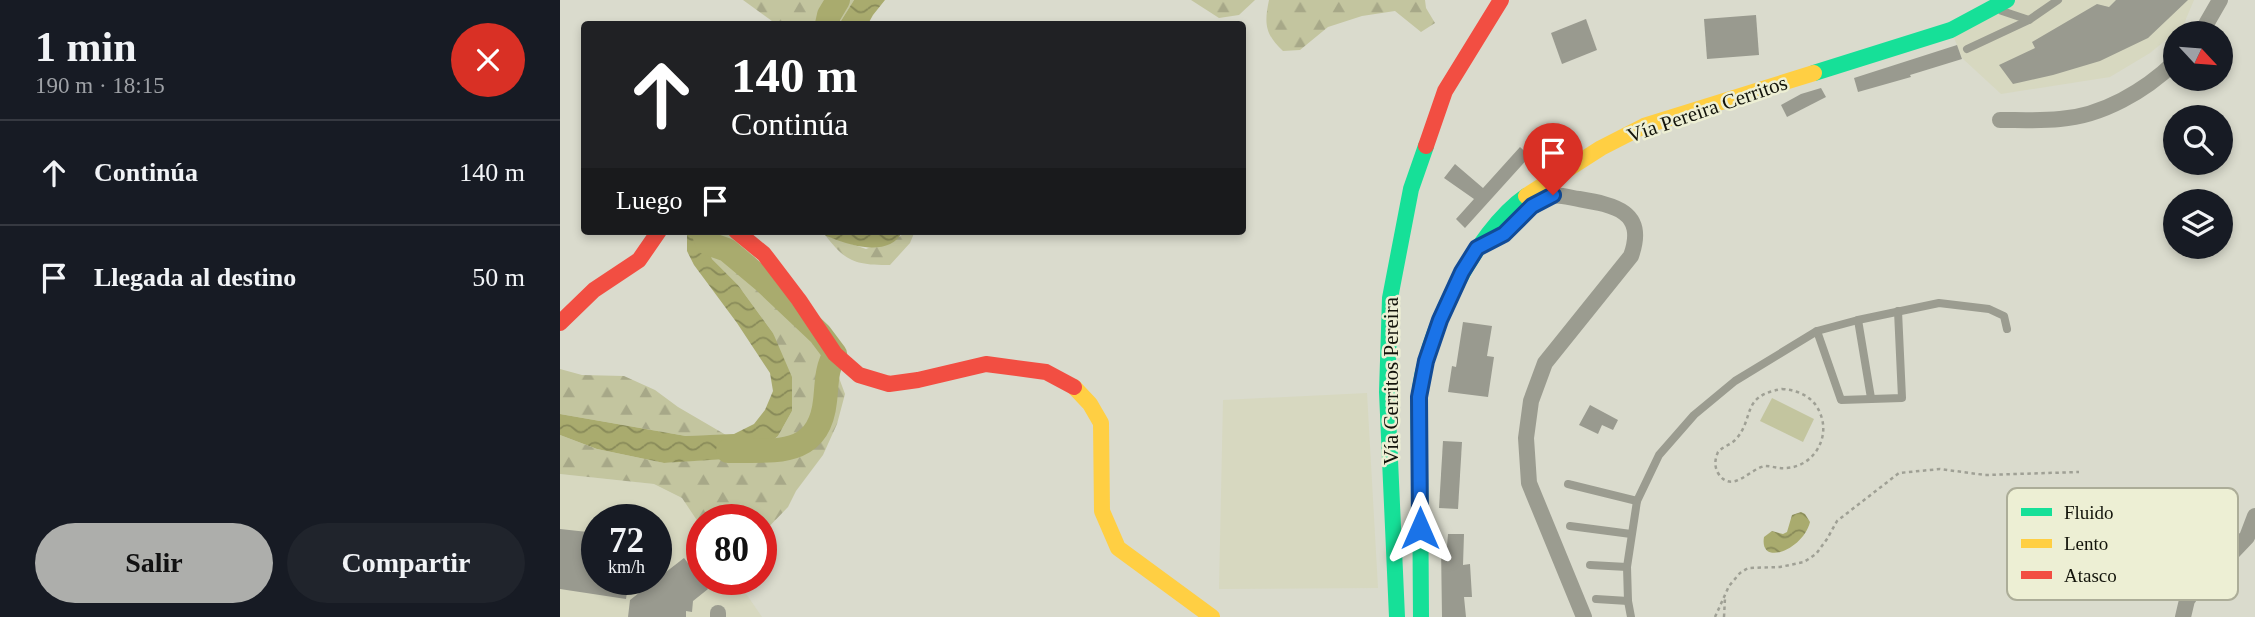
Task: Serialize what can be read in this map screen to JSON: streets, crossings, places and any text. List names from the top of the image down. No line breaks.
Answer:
{"streets":{"main road":["Vía Pereira Cerritos","Vía Cerritos Pereira"]},"legend":["Fluido","Lento","Atasco"],"north":"bottom right","page":{"heading":["1 min","190 m · 18:15"],"turn":["140 m","Continúa"],"list":[{"name":"Continúa","value":"140 m"},{"name":"Llegada al destino","value":"50 m"}],"then":"Luego","speed":"72 km/h","limit":"80","buttons":["Salir","Compartir"]}}
